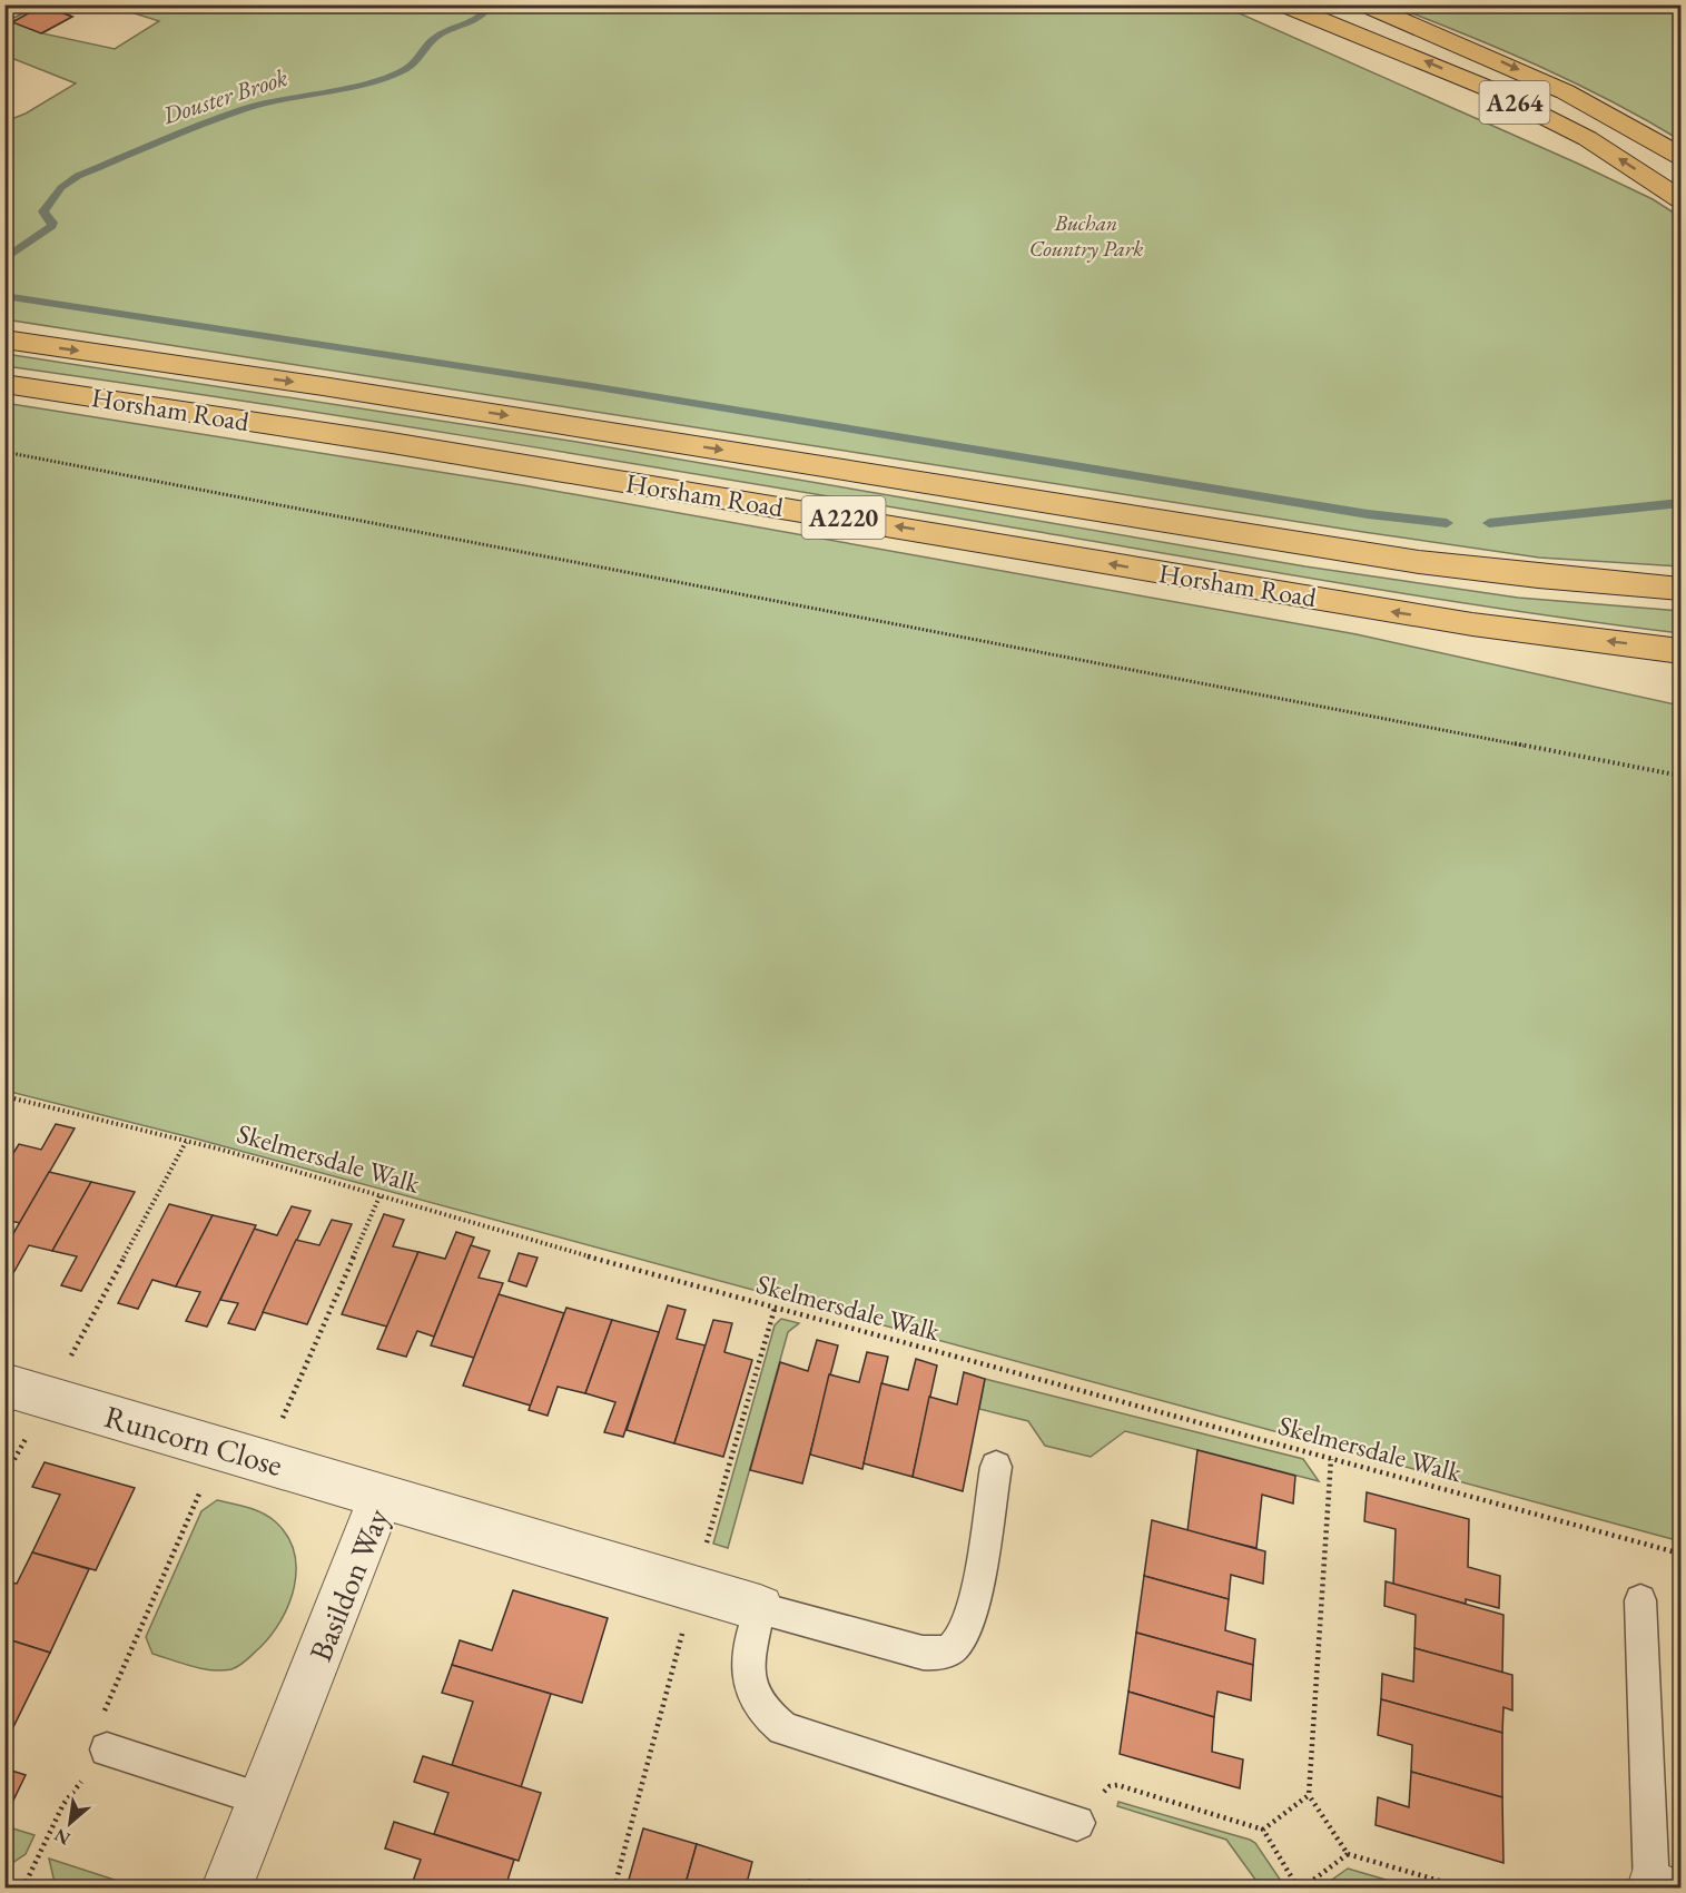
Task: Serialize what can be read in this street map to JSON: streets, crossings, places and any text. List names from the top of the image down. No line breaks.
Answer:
{"streets":{"main road":["A264","Horsham Road","A2220"],"street":["Runcorn Close","Basildon Way"],"path":["Skelmersdale Walk"]},"crossings":[["Runcorn Close","Basildon Way"]],"water":["Douster Brook"],"parks":["Buchan Country Park"],"north":"bottom left"}
